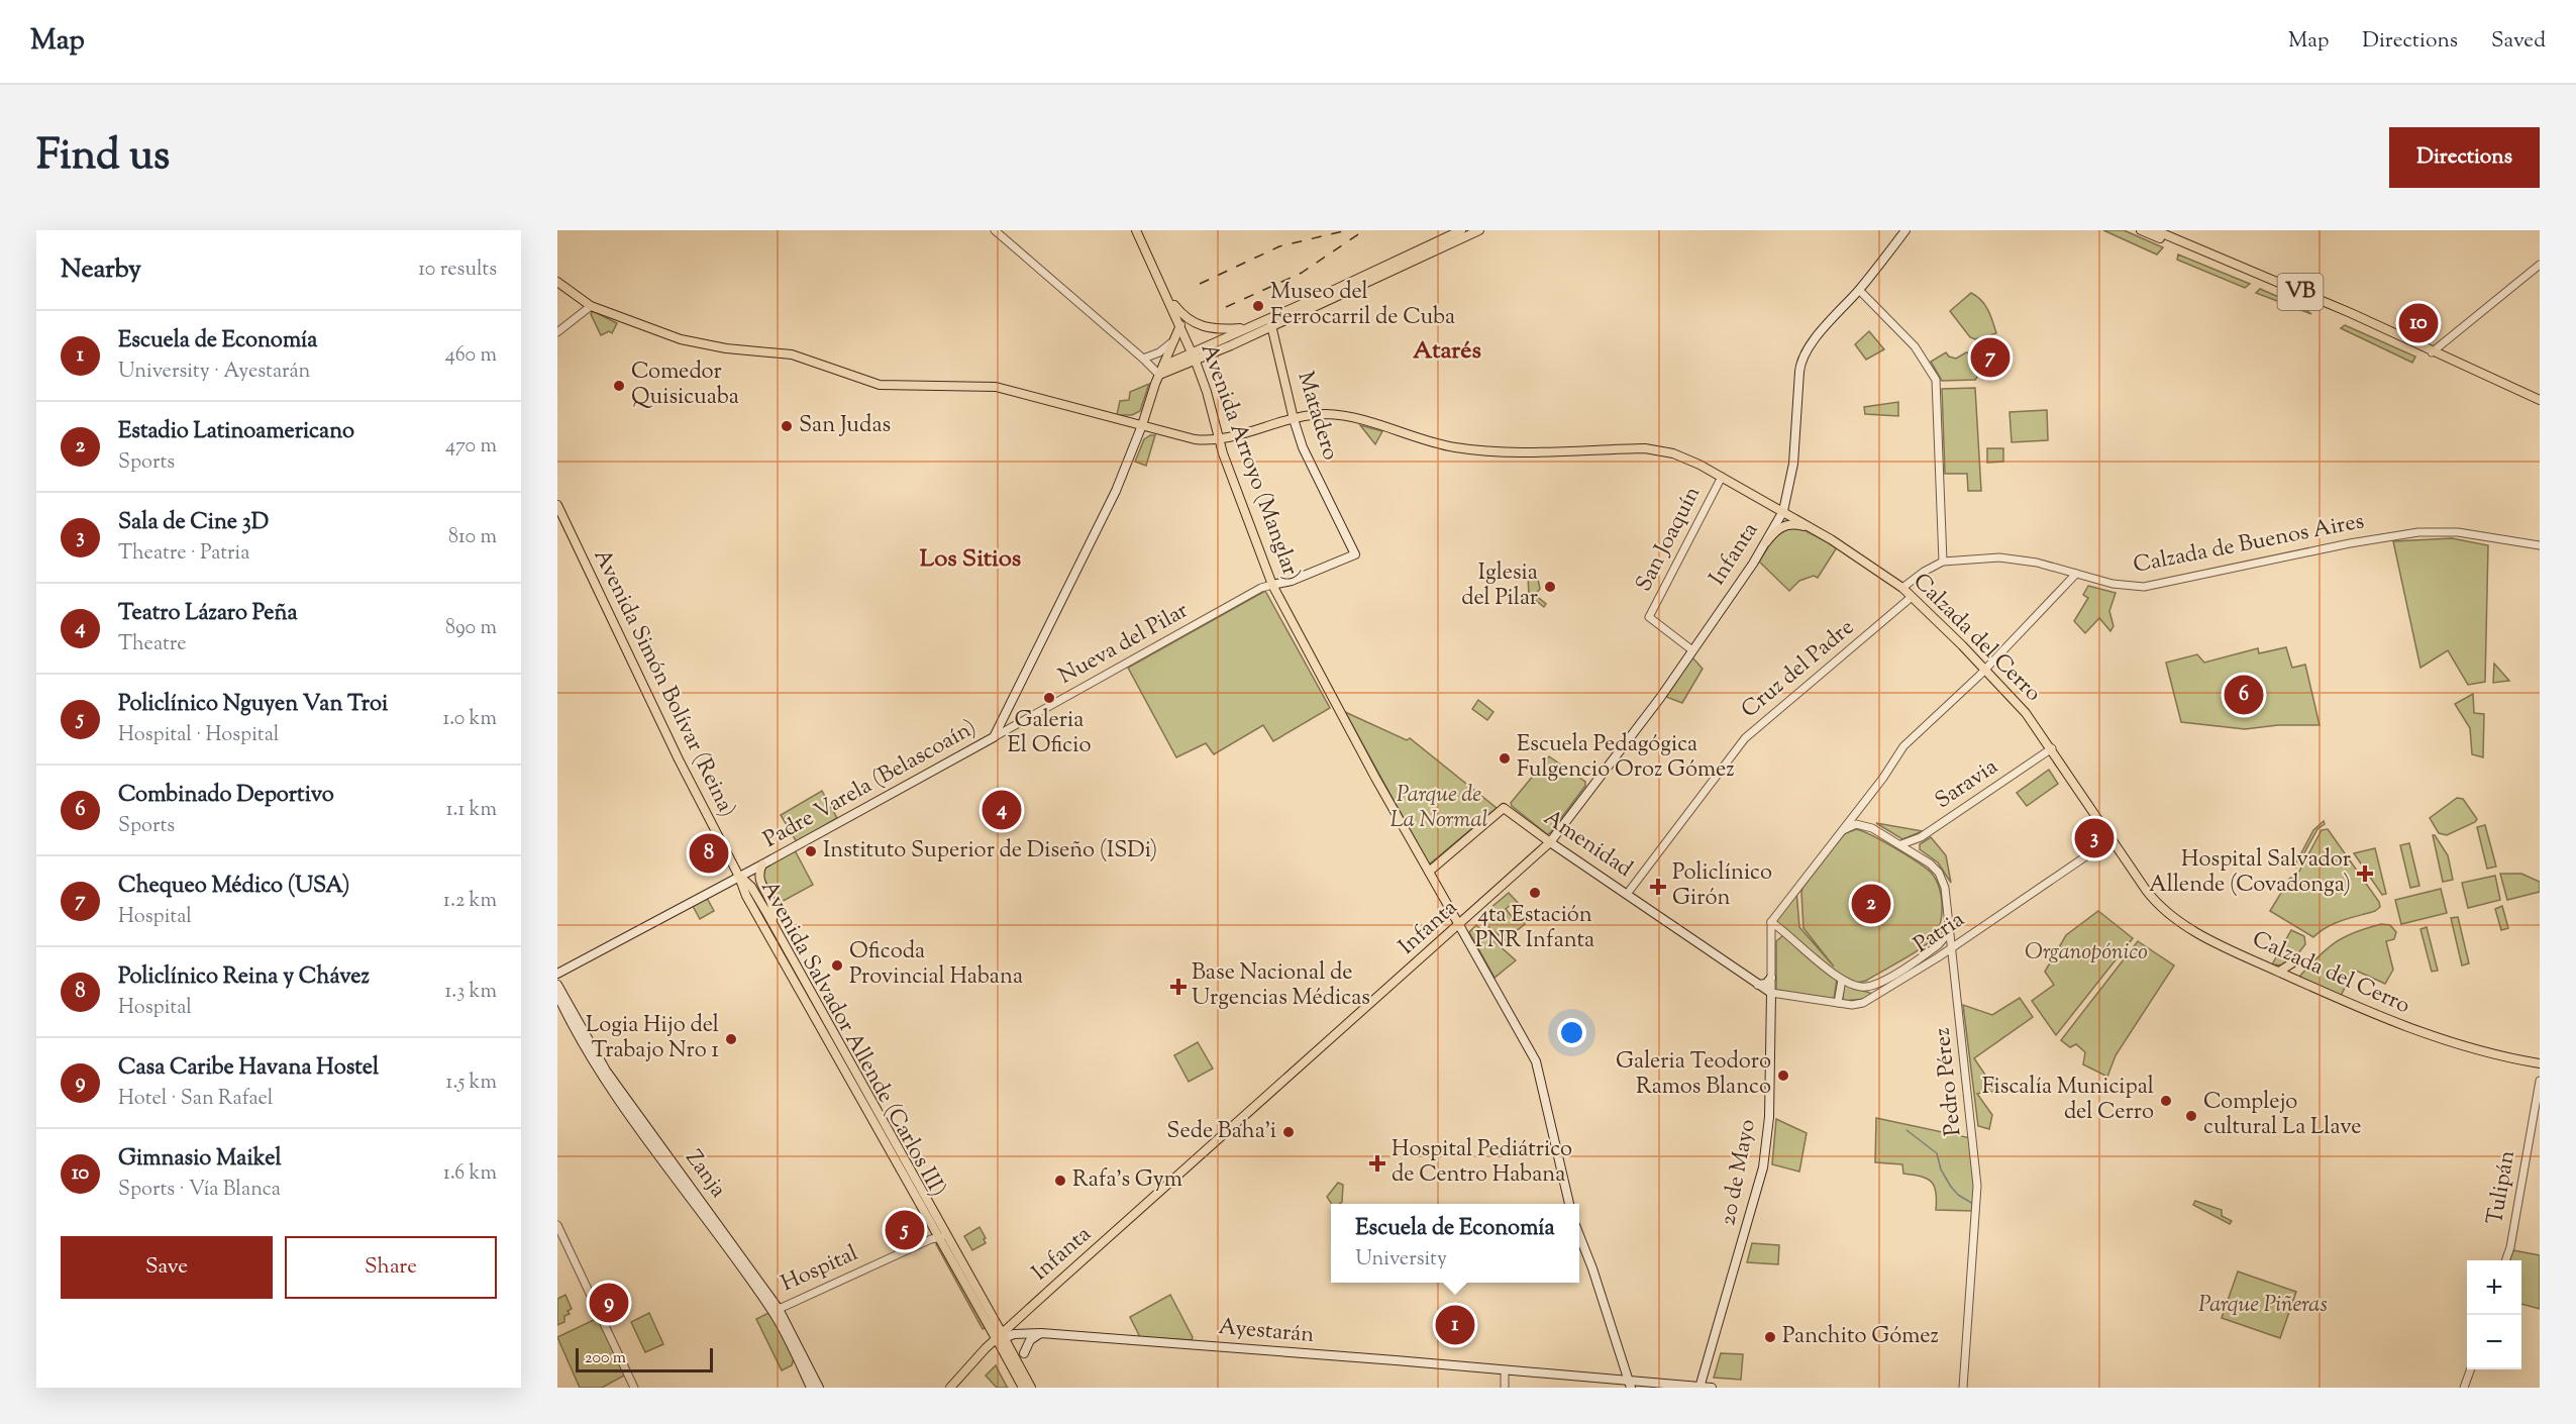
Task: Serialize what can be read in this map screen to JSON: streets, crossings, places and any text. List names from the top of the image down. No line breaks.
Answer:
{"streets":{"main road":["VB","Matadero","Avenida Arroyo (Manglar)","Infanta","Calzada del Cerro","Avenida Simón Bolívar (Reina)","Padre Varela (Belascoaín)","Amenidad","Avenida Salvador Allende (Carlos III)","20 de Mayo","Zanja","Ayestarán"],"street":["San Joaquín","Calzada de Buenos Aires","Nueva del Pilar","Cruz del Padre","Saravia","Patria","Pedro Pérez","Tulipán","Hospital"]},"crossings":[["Matadero","Avenida Arroyo (Manglar)"],["Matadero","Calzada del Cerro"],["Matadero","Nueva del Pilar"],["Avenida Arroyo (Manglar)","Infanta"],["Avenida Arroyo (Manglar)","Calzada del Cerro"],["Avenida Arroyo (Manglar)","Nueva del Pilar"],["Avenida Arroyo (Manglar)","Padre Varela (Belascoaín)"],["Avenida Arroyo (Manglar)","Amenidad"],["San Joaquín","Infanta"],["San Joaquín","Calzada del Cerro"],["Calzada de Buenos Aires","Calzada del Cerro"],["Infanta","Calzada del Cerro"],["Infanta","Amenidad"],["Infanta","Avenida Salvador Allende (Carlos III)"],["Infanta","Ayestarán"],["Calzada del Cerro","Cruz del Padre"],["Calzada del Cerro","Padre Varela (Belascoaín)"],["Calzada del Cerro","Saravia"],["Calzada del Cerro","Patria"],["Nueva del Pilar","Padre Varela (Belascoaín)"],["Cruz del Padre","Amenidad"],["Avenida Simón Bolívar (Reina)","Padre Varela (Belascoaín)"],["Avenida Simón Bolívar (Reina)","Avenida Salvador Allende (Carlos III)"],["Padre Varela (Belascoaín)","Avenida Salvador Allende (Carlos III)"],["Saravia","Patria"],["Saravia","Pedro Pérez"],["Saravia","20 de Mayo"],["Amenidad","Patria"],["Amenidad","20 de Mayo"],["Patria","Pedro Pérez"],["Patria","20 de Mayo"],["Avenida Salvador Allende (Carlos III)","Hospital"],["Avenida Salvador Allende (Carlos III)","Ayestarán"],["Pedro Pérez","20 de Mayo"],["20 de Mayo","Ayestarán"],["Zanja","Hospital"]],"districts":["Atarés","Los Sitios"],"parks":["Parque de La Normal","Organopónico","Parque Piñeras"],"places":{"other":["Museo del Ferrocarril de Cuba","Comedor Quisicuaba","San Judas","Iglesia del Pilar","Galeria El Oficio","Escuela Pedagógica Fulgencio Oroz Gómez","Instituto Superior de Diseño (ISDi)","4ta Estación PNR Infanta","Oficoda Provincial Habana","Logia Hijo del Trabajo Nro 1","Galeria Teodoro Ramos Blanco","Fiscalía Municipal del Cerro","Complejo cultural La Llave","Sede Baha’i","Rafa's Gym","Panchito Gómez"],"health":["Hospital Salvador Allende (Covadonga)","Policlínico Girón","Base Nacional de Urgencias Médicas","Hospital Pediátrico de Centro Habana"]},"scale_bar":"200 m","page":{"header":"Map","nav":["Map","Directions","Saved"],"title":"Find us","buttons":["Directions",["Save","Share"]],"heading":["Nearby","10 results"],"pins":["10","7","6","4","3","8","2","5","9","1"],"list":[{"mark":"1","name":"Escuela de Economía","note":"University · Ayestarán","value":"460 m"},{"mark":"2","name":"Estadio Latinoamericano","note":"Sports","value":"470 m"},{"mark":"3","name":"Sala de Cine 3D","note":"Theatre · Patria","value":"810 m"},{"mark":"4","name":"Teatro Lázaro Peña","note":"Theatre","value":"890 m"},{"mark":"5","name":"Policlínico Nguyen Van Troi","note":"Hospital · Hospital","value":"1.0 km"},{"mark":"6","name":"Combinado Deportivo","note":"Sports","value":"1.1 km"},{"mark":"7","name":"Chequeo Médico (USA)","note":"Hospital","value":"1.2 km"},{"mark":"8","name":"Policlínico Reina y Chávez","note":"Hospital","value":"1.3 km"},{"mark":"9","name":"Casa Caribe Havana Hostel","note":"Hotel · San Rafael","value":"1.5 km"},{"mark":"10","name":"Gimnasio Maikel","note":"Sports · Vía Blanca","value":"1.6 km"}],"popup":["Escuela de Economía","University"],"map_buttons":["+","−"],"scale":"200 m"}}
